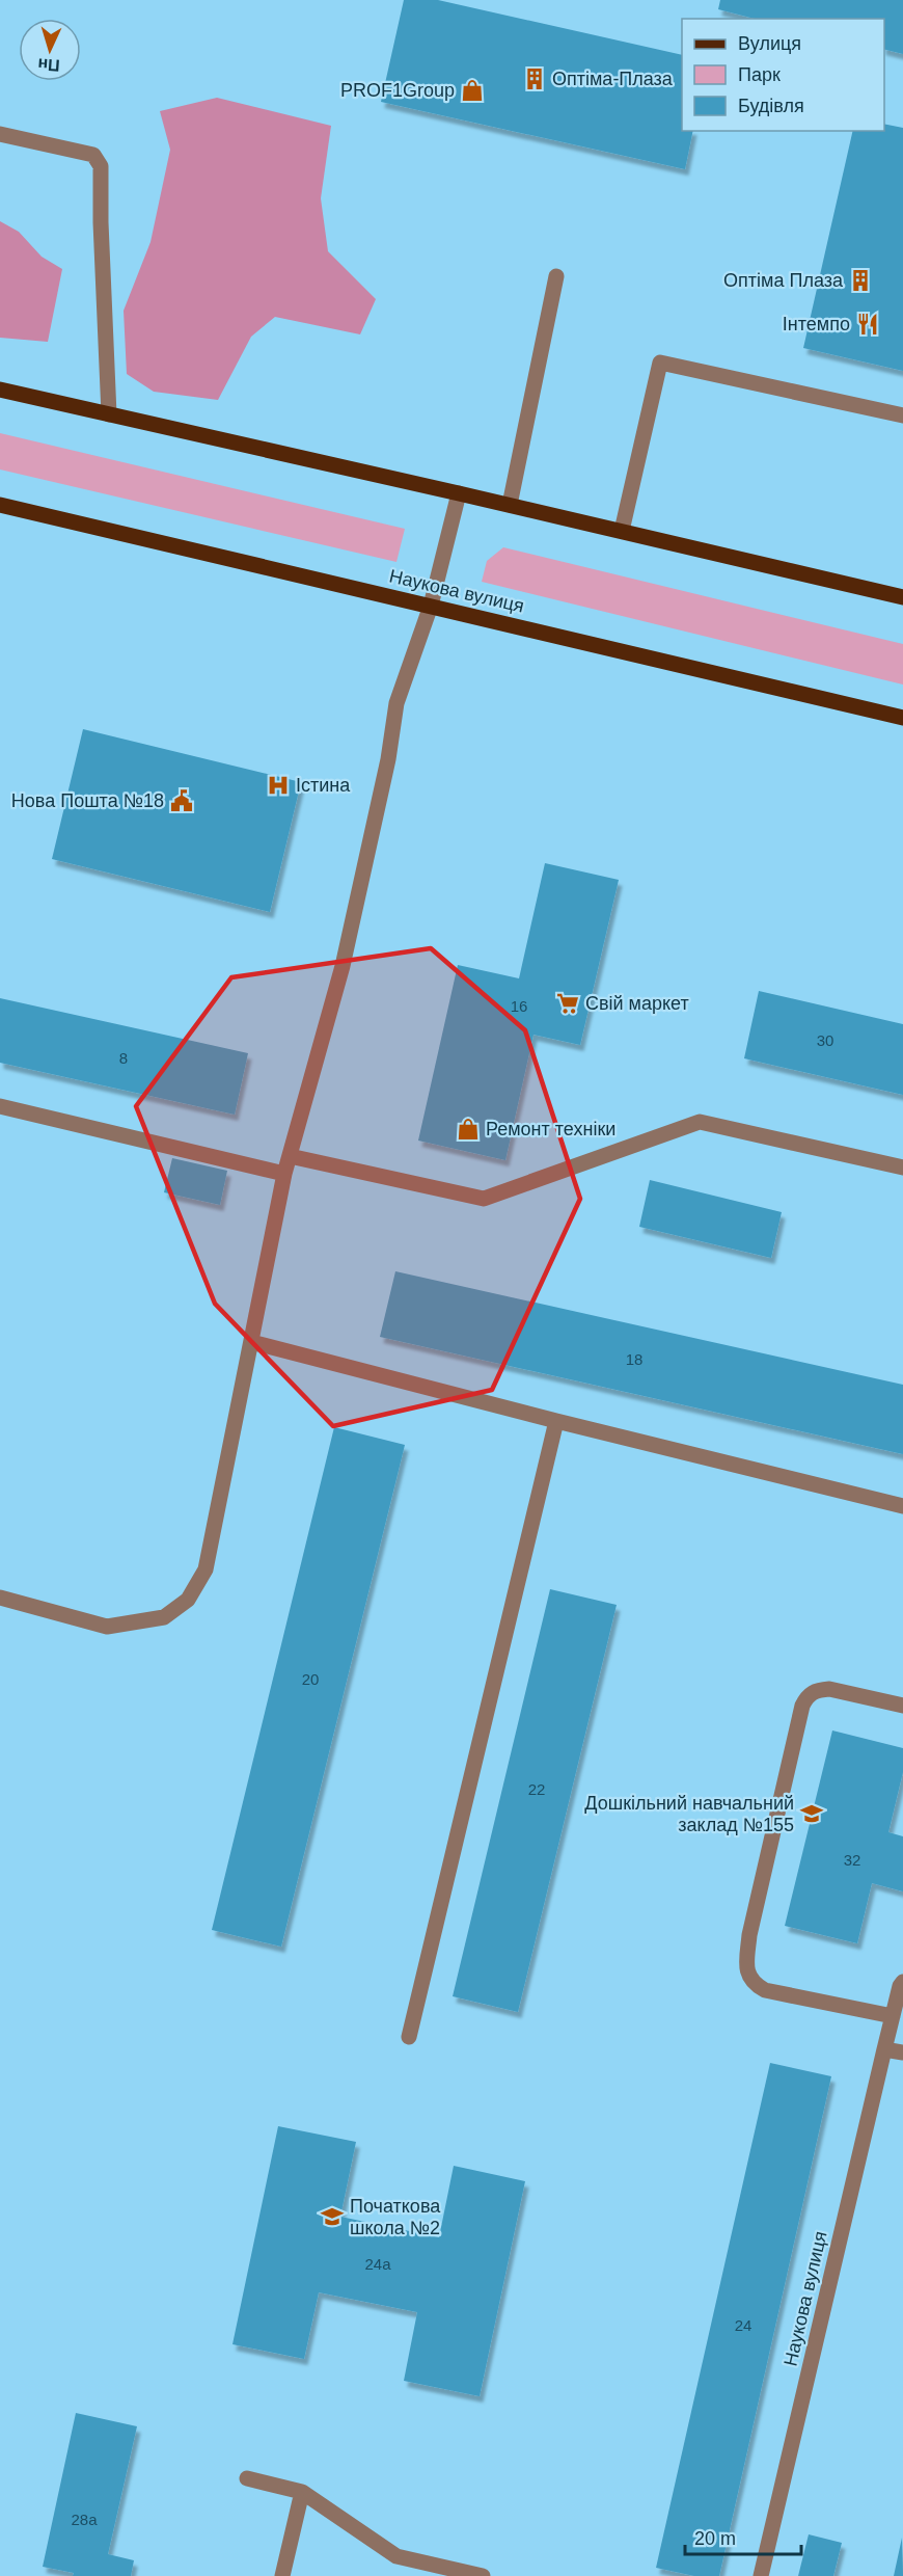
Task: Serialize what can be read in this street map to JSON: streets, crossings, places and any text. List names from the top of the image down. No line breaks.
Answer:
{"streets":{"main road":["Наукова вулиця"]},"places":{"building":["Оптіма-Плаза","Оптіма Плаза"],"shop":["PROF1Group","Ремонт техніки"],"restaurant":["Інтемпо"],"hospital":["Істина"],"public building":["Нова Пошта №18"],"supermarket":["Свiй маркет"],"school or university":["Дошкільний навчальний заклад №155","Початкова школа №2"]},"house_numbers":["16","30","8","18","20","22","32","24а","24","28а"],"legend":["Вулиця","Парк","Будівля"],"scale_bar":"20 m","north":"bottom"}
